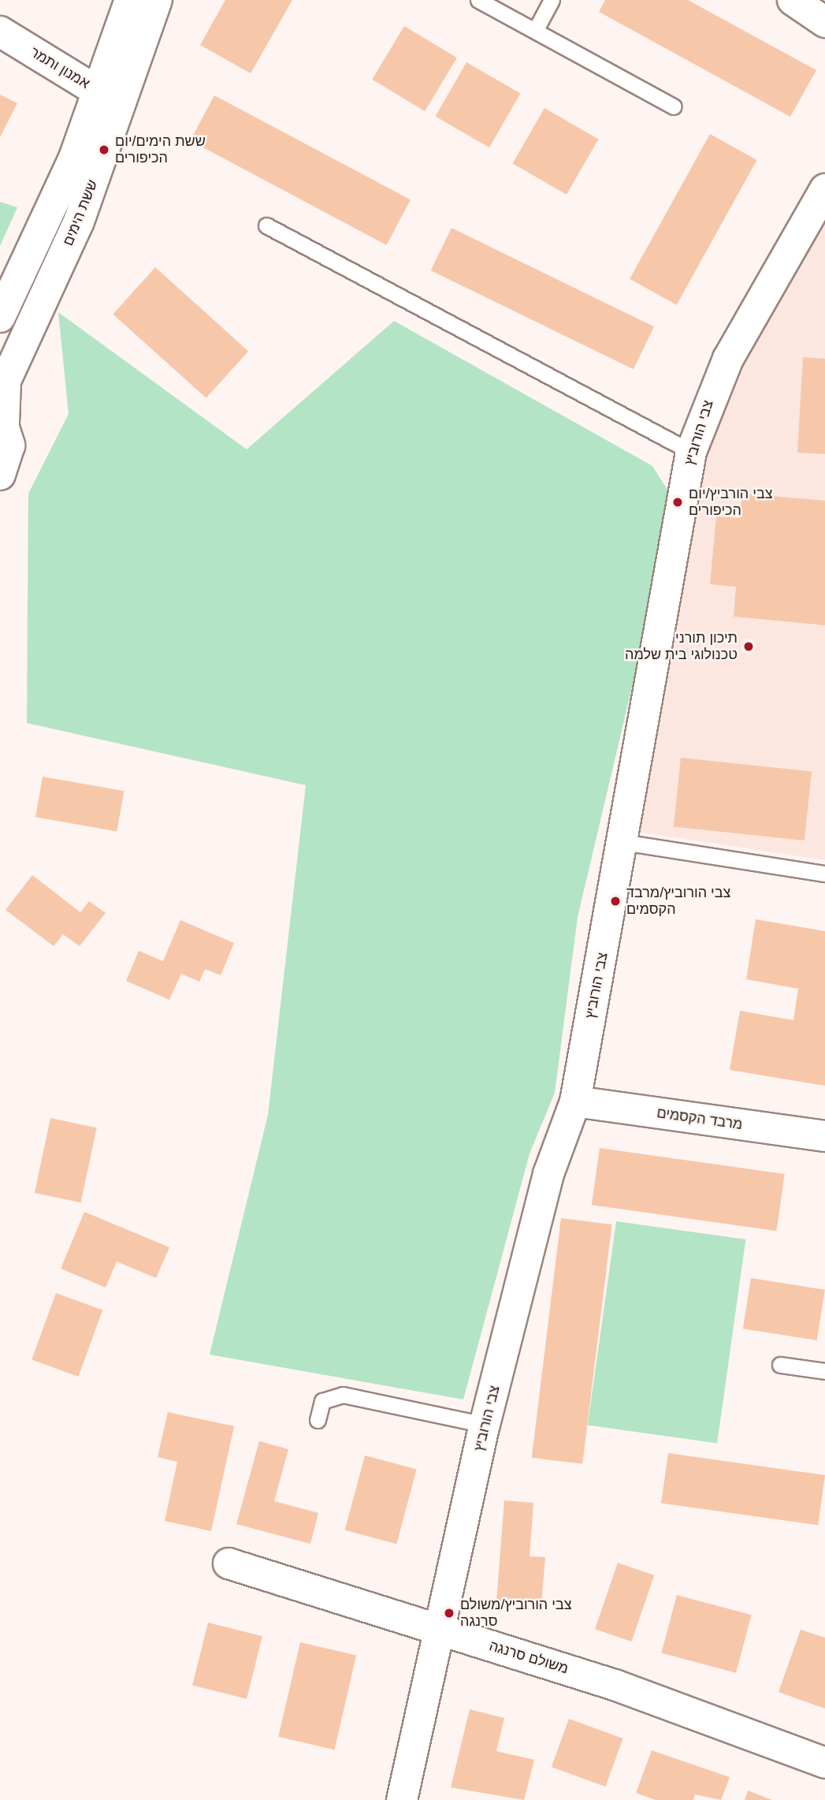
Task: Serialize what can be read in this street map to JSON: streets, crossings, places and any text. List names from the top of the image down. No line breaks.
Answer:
{"streets":{"street":["אמנון ותמר","ששת הימים","צבי הורוביץ","מרבד הקסמים","משולם סרנגה"]},"crossings":[["אמנון ותמר","ששת הימים"],["צבי הורוביץ","מרבד הקסמים"],["צבי הורוביץ","משולם סרנגה"]],"places":["ששת הימים/יום הכיפורים","צבי הורביץ/יום הכיפורים","תיכון תורני טכנולוגי בית שלמה","צבי הורוביץ/מרבד הקסמים","צבי הורוביץ/משולם סרנגה"]}
